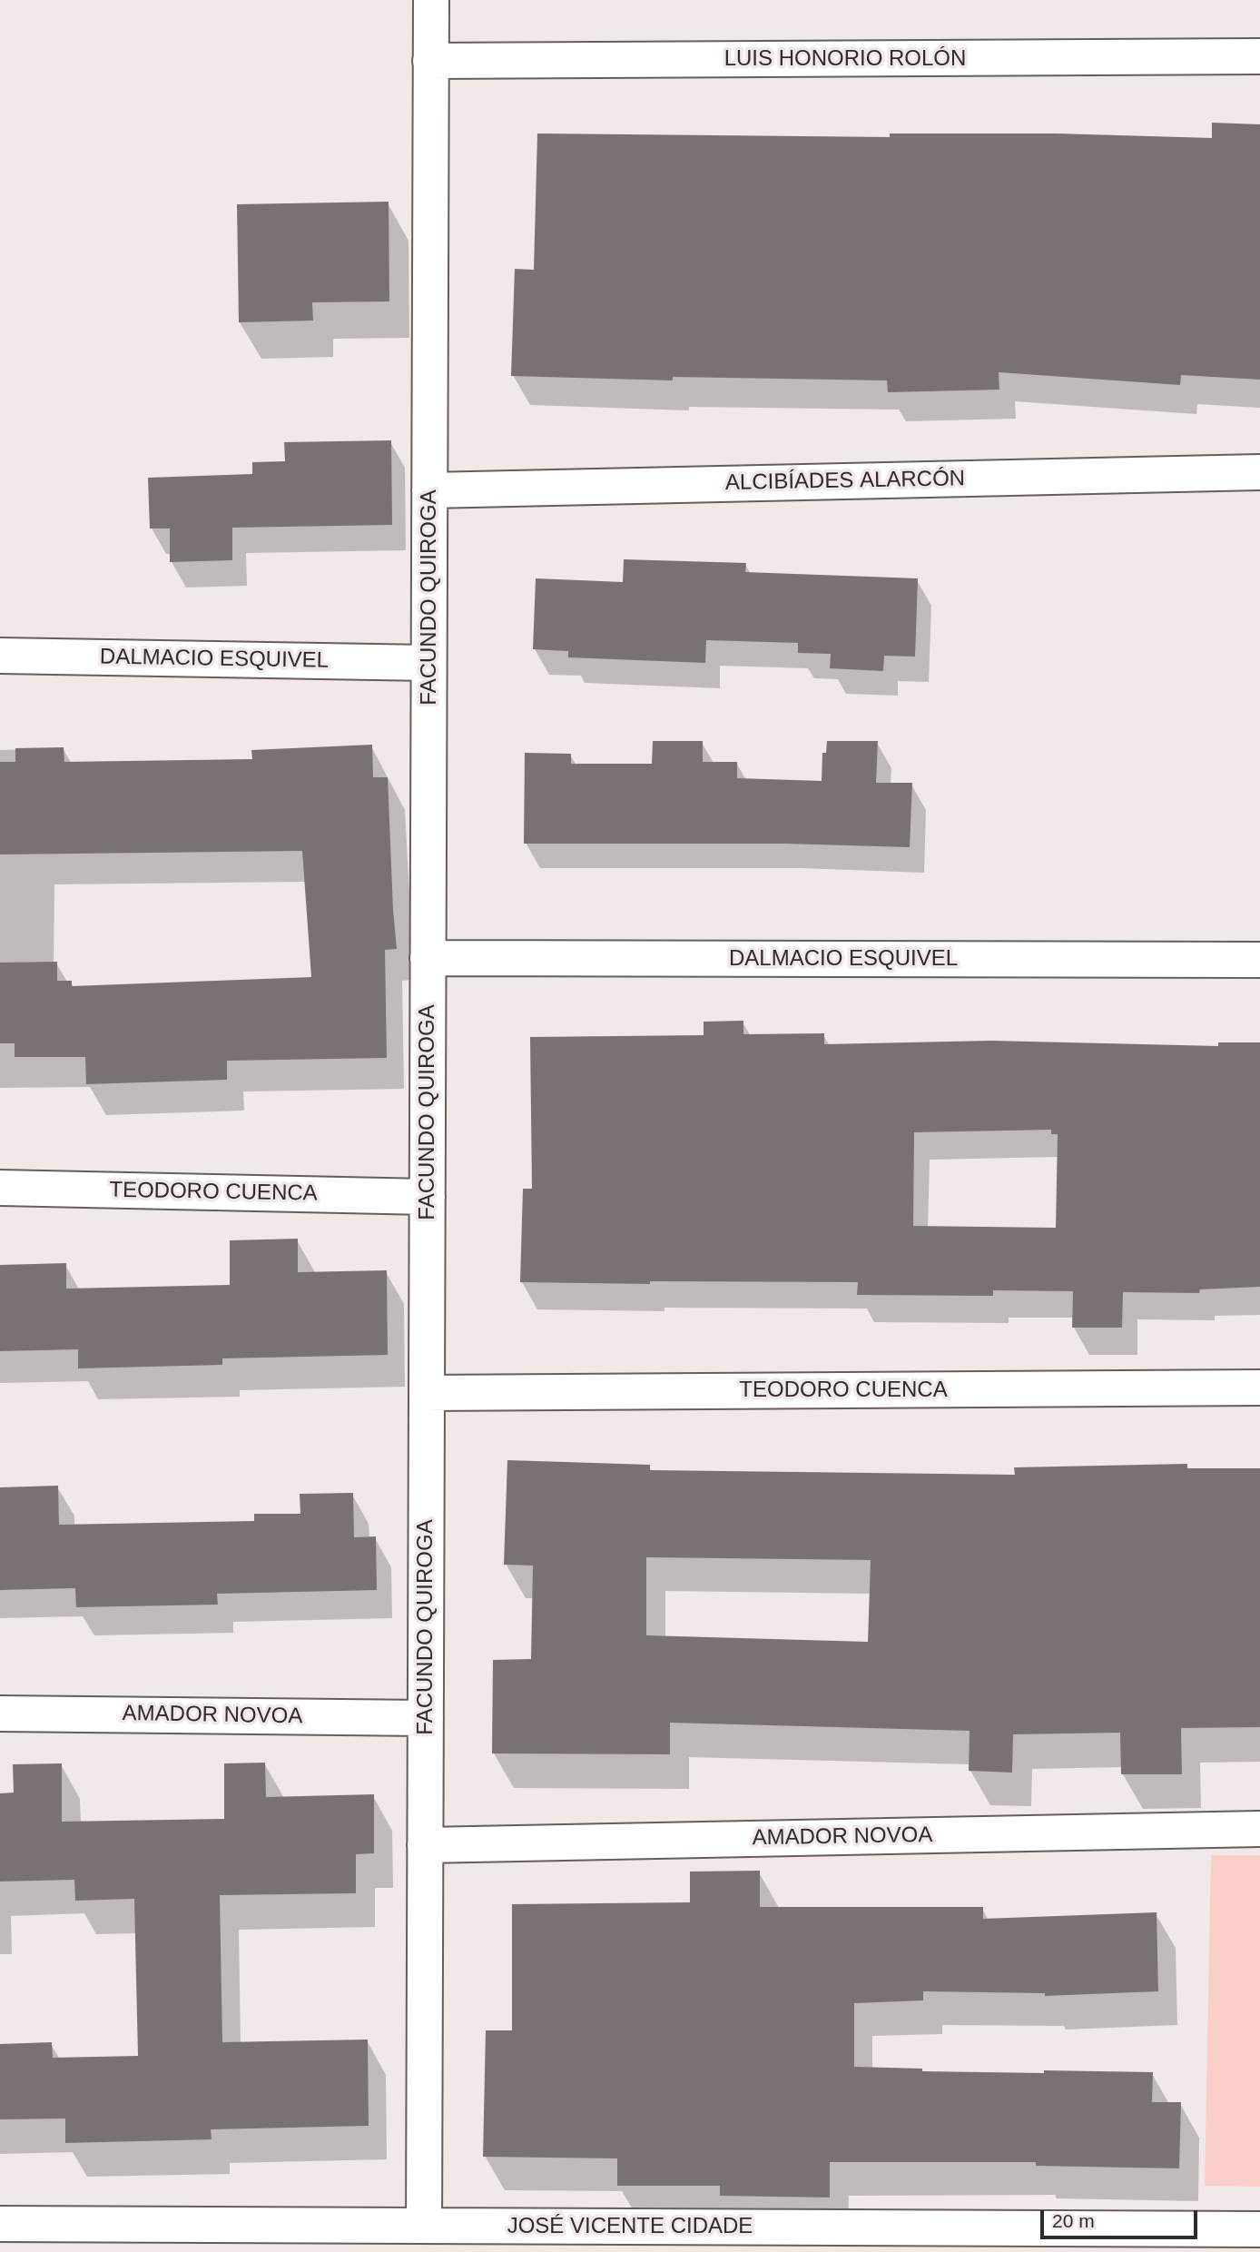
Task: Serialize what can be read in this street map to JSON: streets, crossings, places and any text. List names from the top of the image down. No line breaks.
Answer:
{"streets":{"street":["LUIS HONORIO ROLÓN","ALCIBÍADES ALARCÓN","FACUNDO QUIROGA","DALMACIO ESQUIVEL","TEODORO CUENCA","AMADOR NOVOA","JOSÉ VICENTE CIDADE"]},"crossings":[["LUIS HONORIO ROLÓN","FACUNDO QUIROGA"],["ALCIBÍADES ALARCÓN","FACUNDO QUIROGA"],["FACUNDO QUIROGA","DALMACIO ESQUIVEL"],["FACUNDO QUIROGA","TEODORO CUENCA"],["FACUNDO QUIROGA","AMADOR NOVOA"],["FACUNDO QUIROGA","JOSÉ VICENTE CIDADE"]],"scale_bar":"20 m"}
